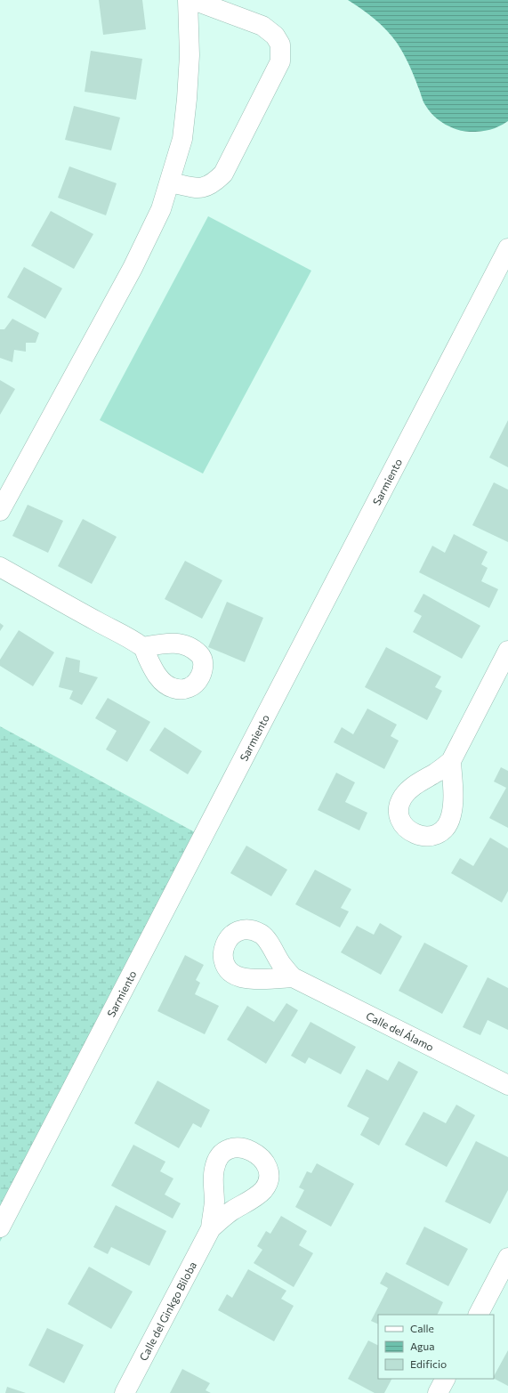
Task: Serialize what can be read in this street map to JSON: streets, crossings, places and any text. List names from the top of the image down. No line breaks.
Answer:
{"streets":{"street":["Sarmiento","Calle del Álamo","Calle del Ginkgo Biloba"]},"legend":["Calle","Agua","Edificio"]}
